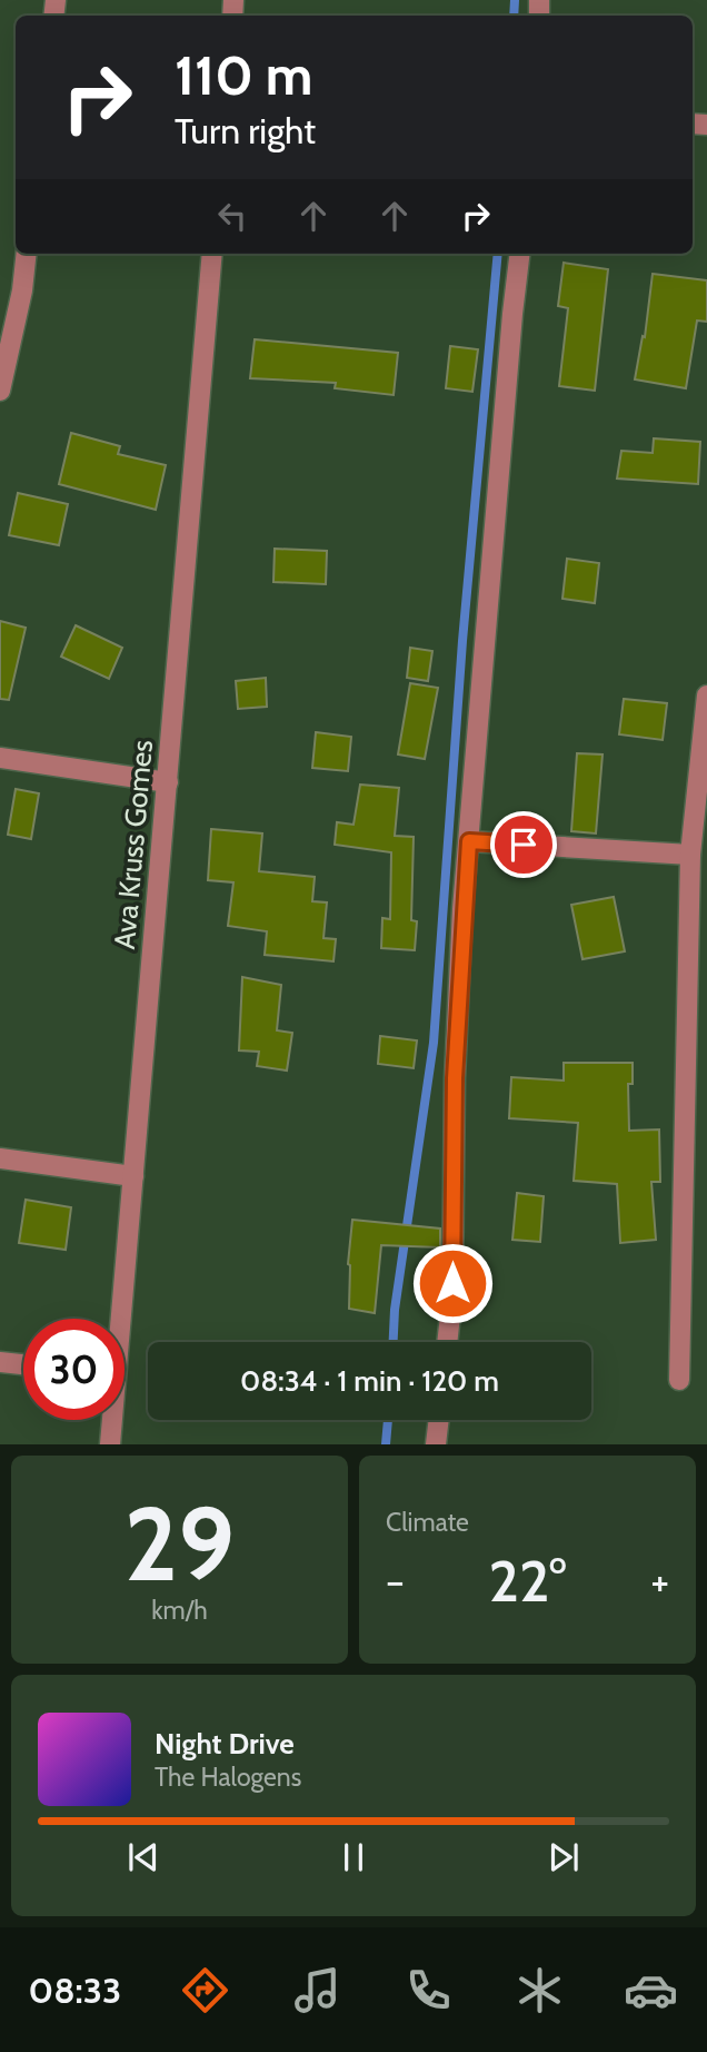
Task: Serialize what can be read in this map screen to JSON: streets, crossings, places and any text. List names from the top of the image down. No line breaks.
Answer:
{"streets":{"street":["Ava Kruss Gomes"]},"page":{"turn":["110 m","Turn right"],"limit":"30","trip":"08:34 · 1 min · 120 m","tile":[["29","km/h"],"Climate"],"heat":["−","22°","+"],"song":["Night Drive","The Halogens"],"tabs":"08:33"}}
